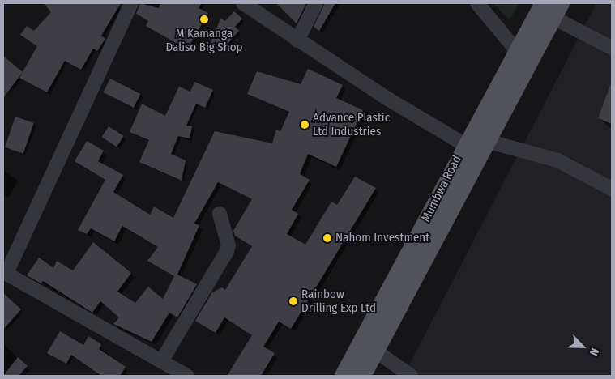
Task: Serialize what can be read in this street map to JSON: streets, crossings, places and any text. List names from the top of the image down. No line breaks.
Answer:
{"streets":{"main road":["Mumbwa Road"]},"places":["M Kamanga Daliso Big Shop","Advance Plastic Ltd Industries","Nahom Investment","Rainbow Drilling Exp Ltd"],"north":"bottom right"}
